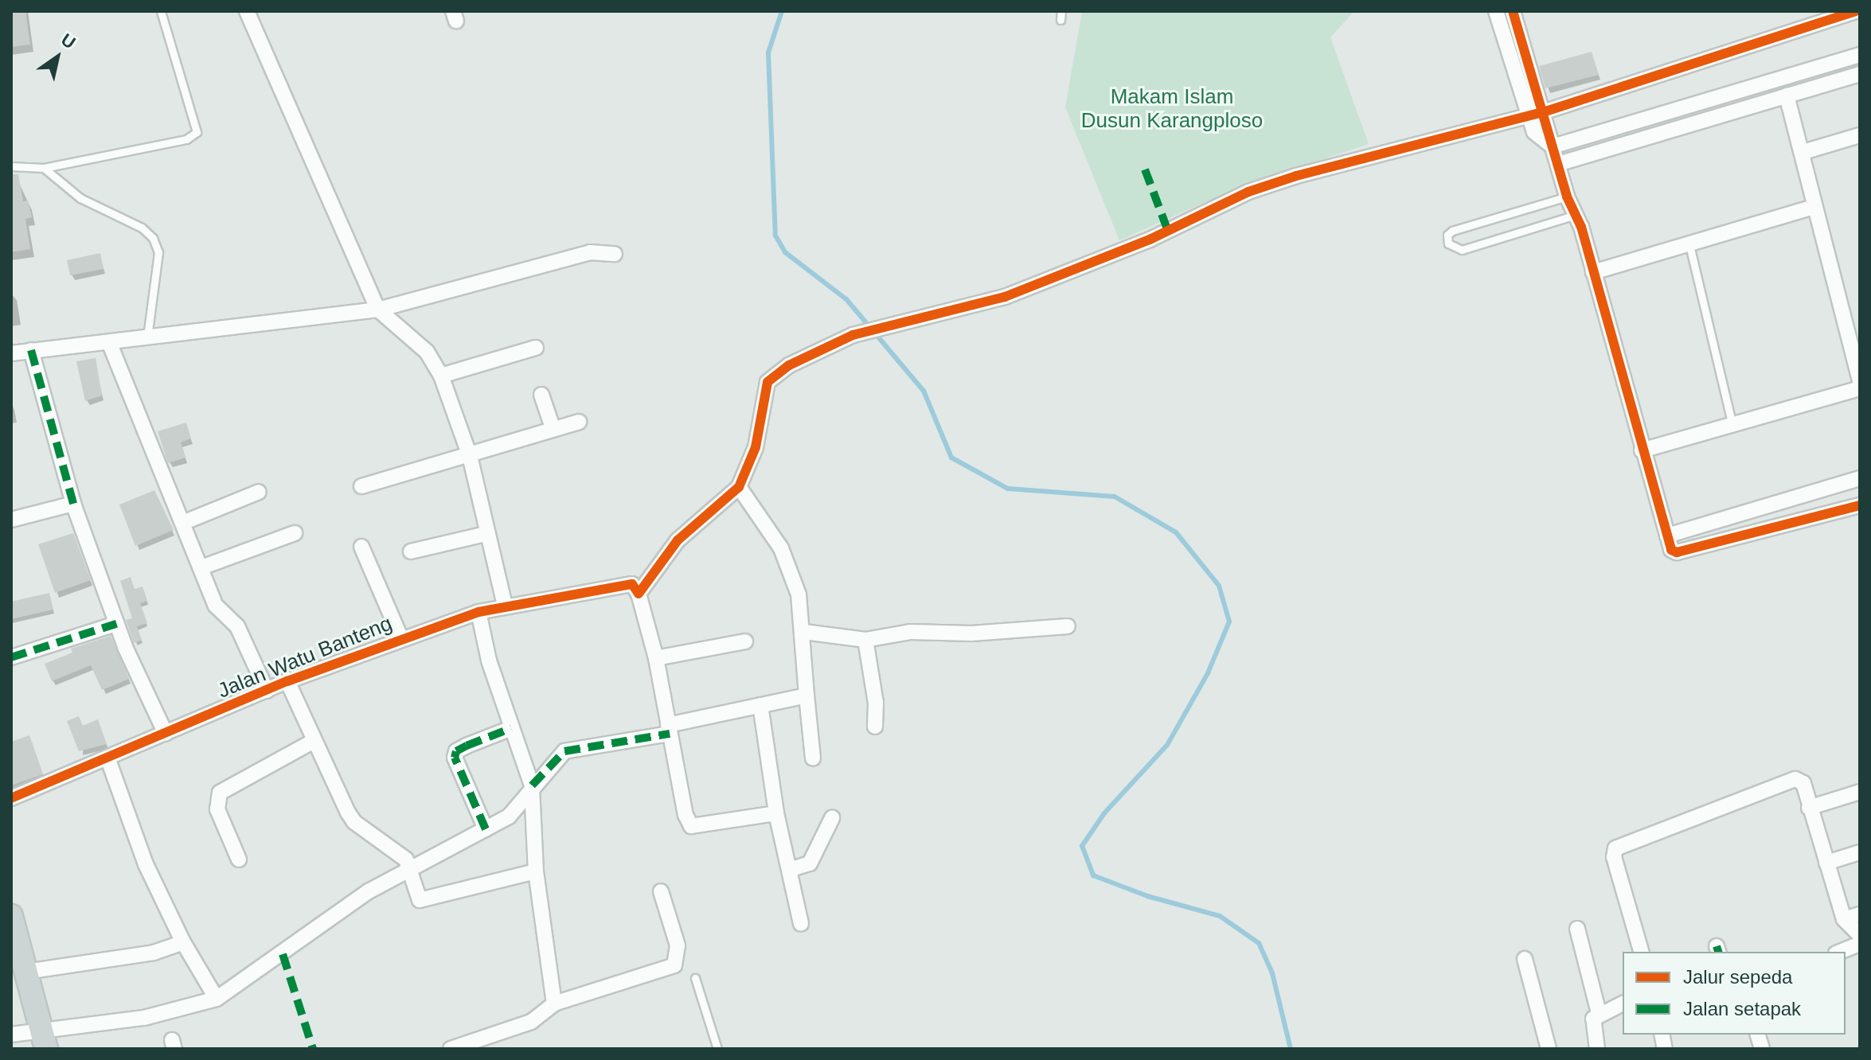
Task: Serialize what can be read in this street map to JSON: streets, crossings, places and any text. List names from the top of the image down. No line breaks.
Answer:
{"streets":{"street":["Jalan Watu Banteng"]},"parks":["Makam Islam Dusun Karangploso"],"legend":["Jalur sepeda","Jalan setapak"],"north":"top right"}
